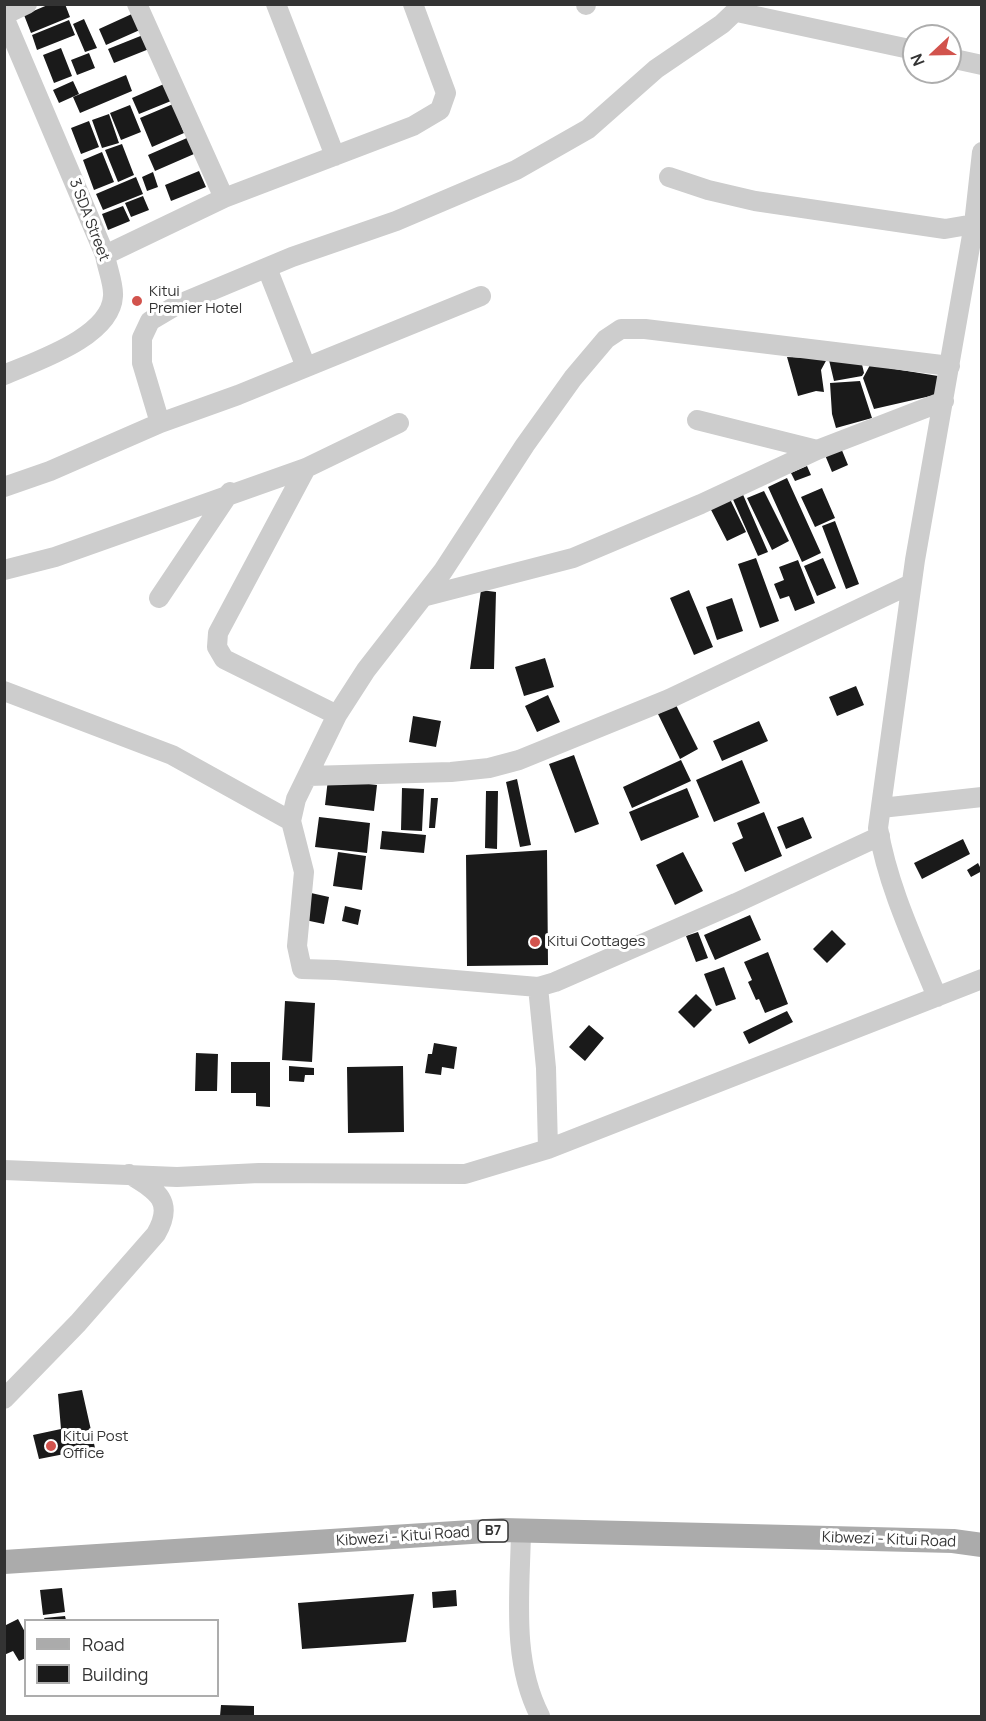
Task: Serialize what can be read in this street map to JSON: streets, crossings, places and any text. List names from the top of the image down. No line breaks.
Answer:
{"streets":{"main road":["B7","Kibwezi - Kitui Road"],"street":["3 SDA Street"]},"places":["Kitui Premier Hotel","Kitui Cottages","Kitui Post Office"],"legend":["Road","Building"],"north":"left"}
